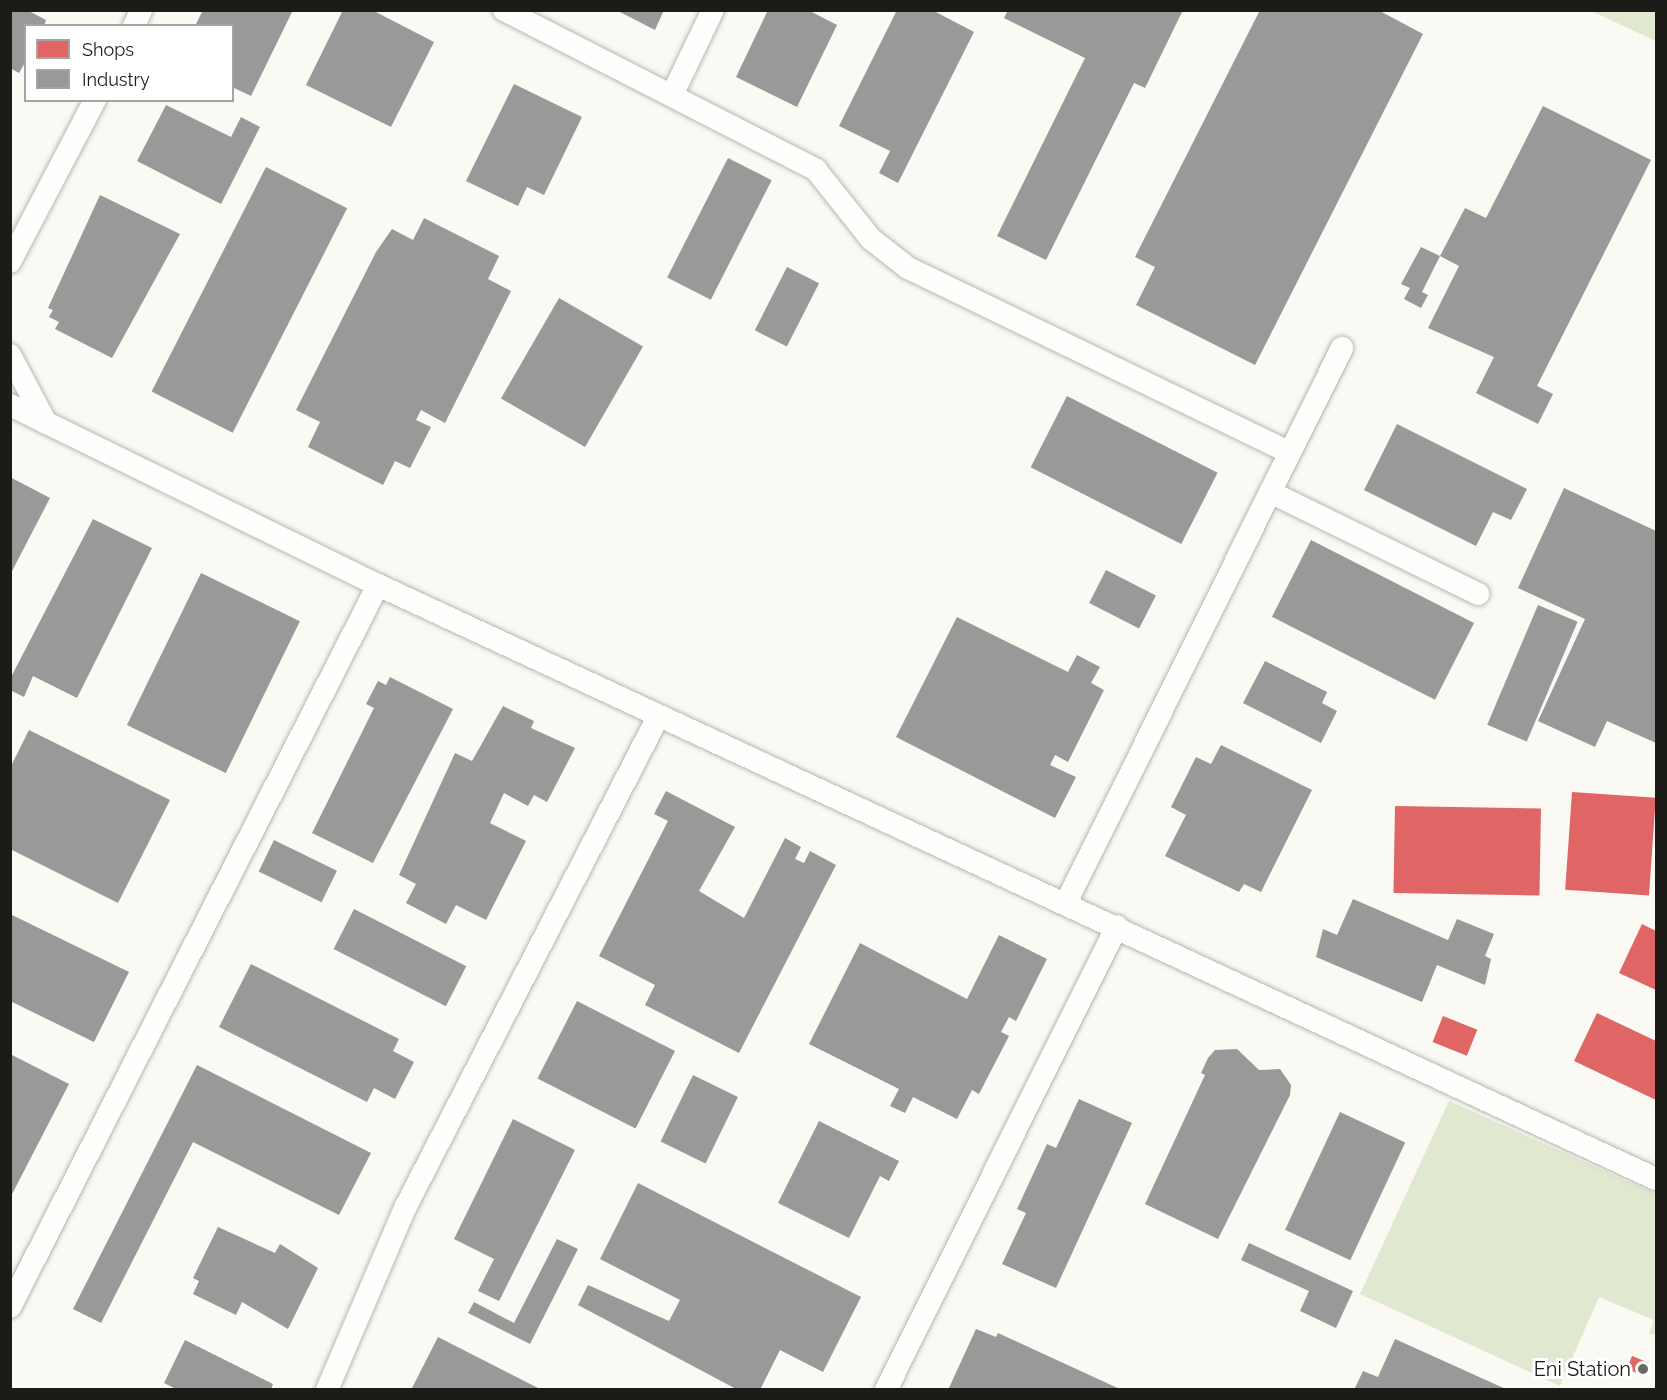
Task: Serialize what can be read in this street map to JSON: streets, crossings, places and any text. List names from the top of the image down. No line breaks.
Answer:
{"places":["Eni Station"],"legend":["Shops","Industry"]}
